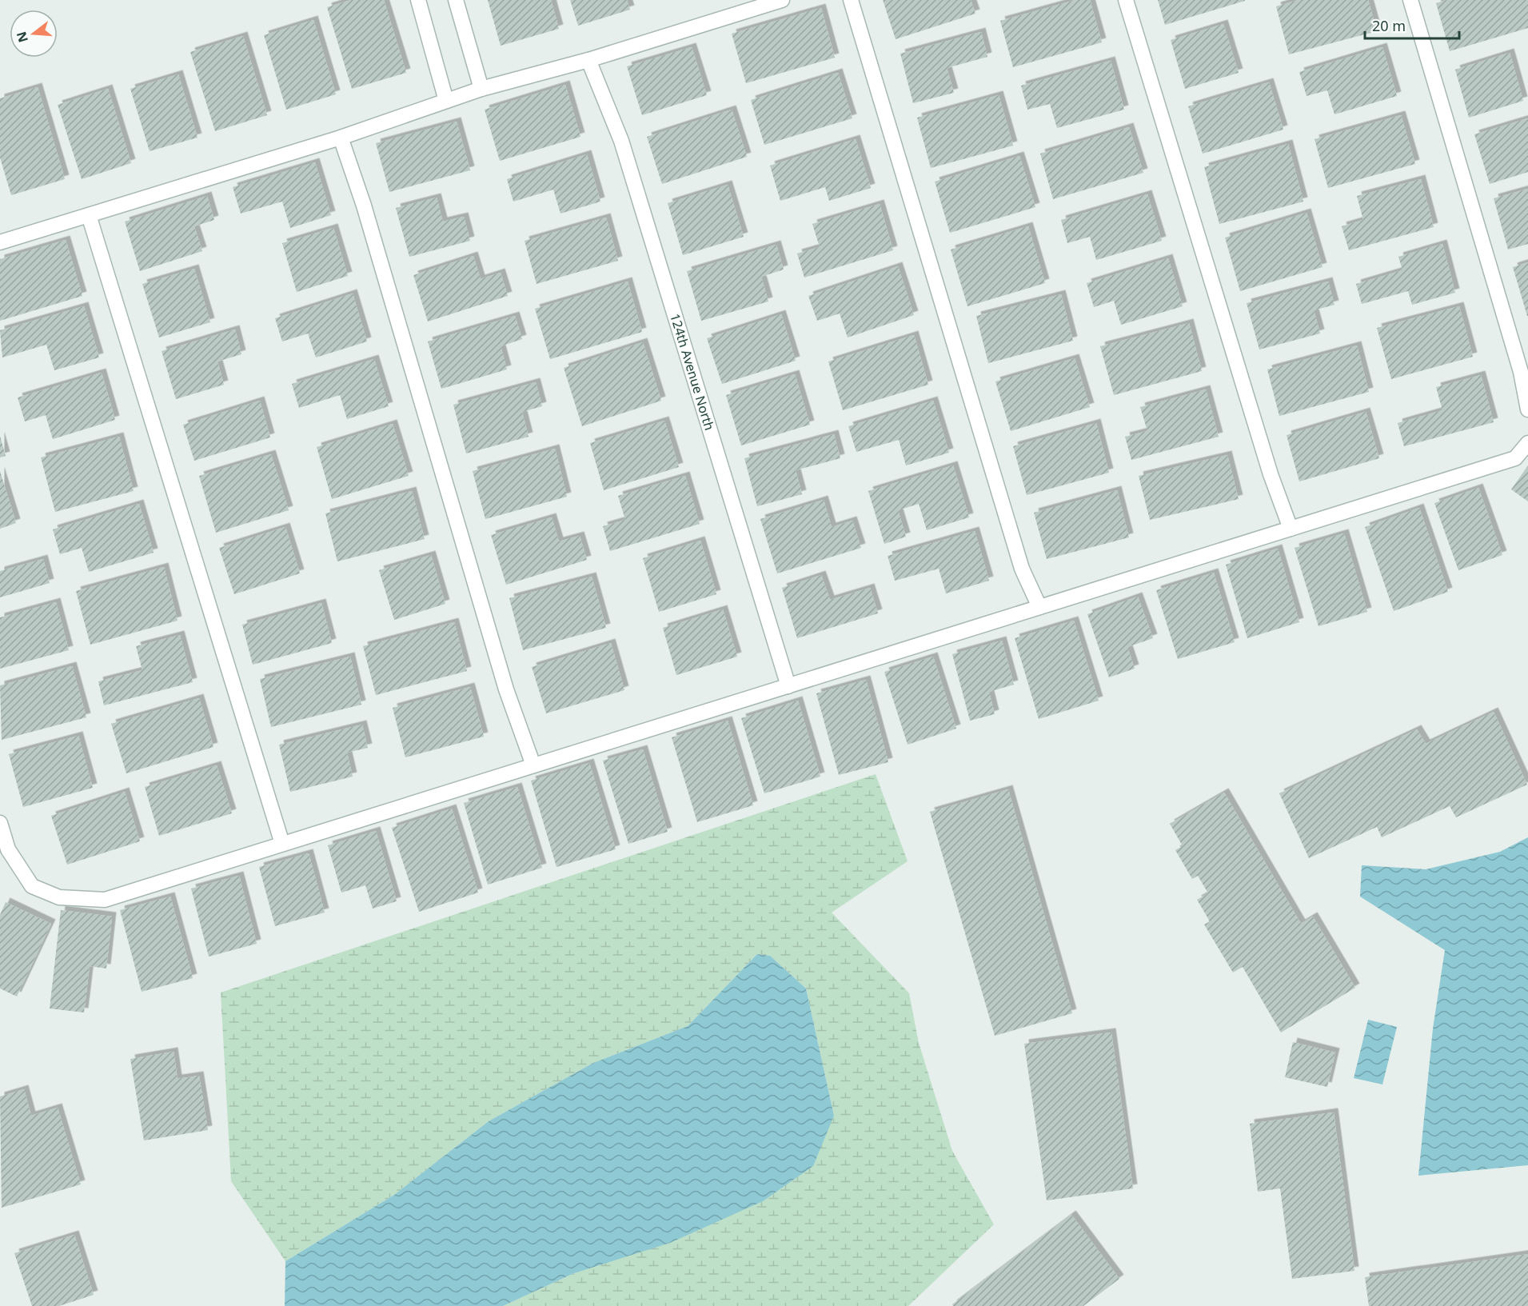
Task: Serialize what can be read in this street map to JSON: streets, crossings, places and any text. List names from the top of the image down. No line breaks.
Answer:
{"streets":{"street":["124th Avenue North"]},"scale_bar":"20 m","north":"left"}
